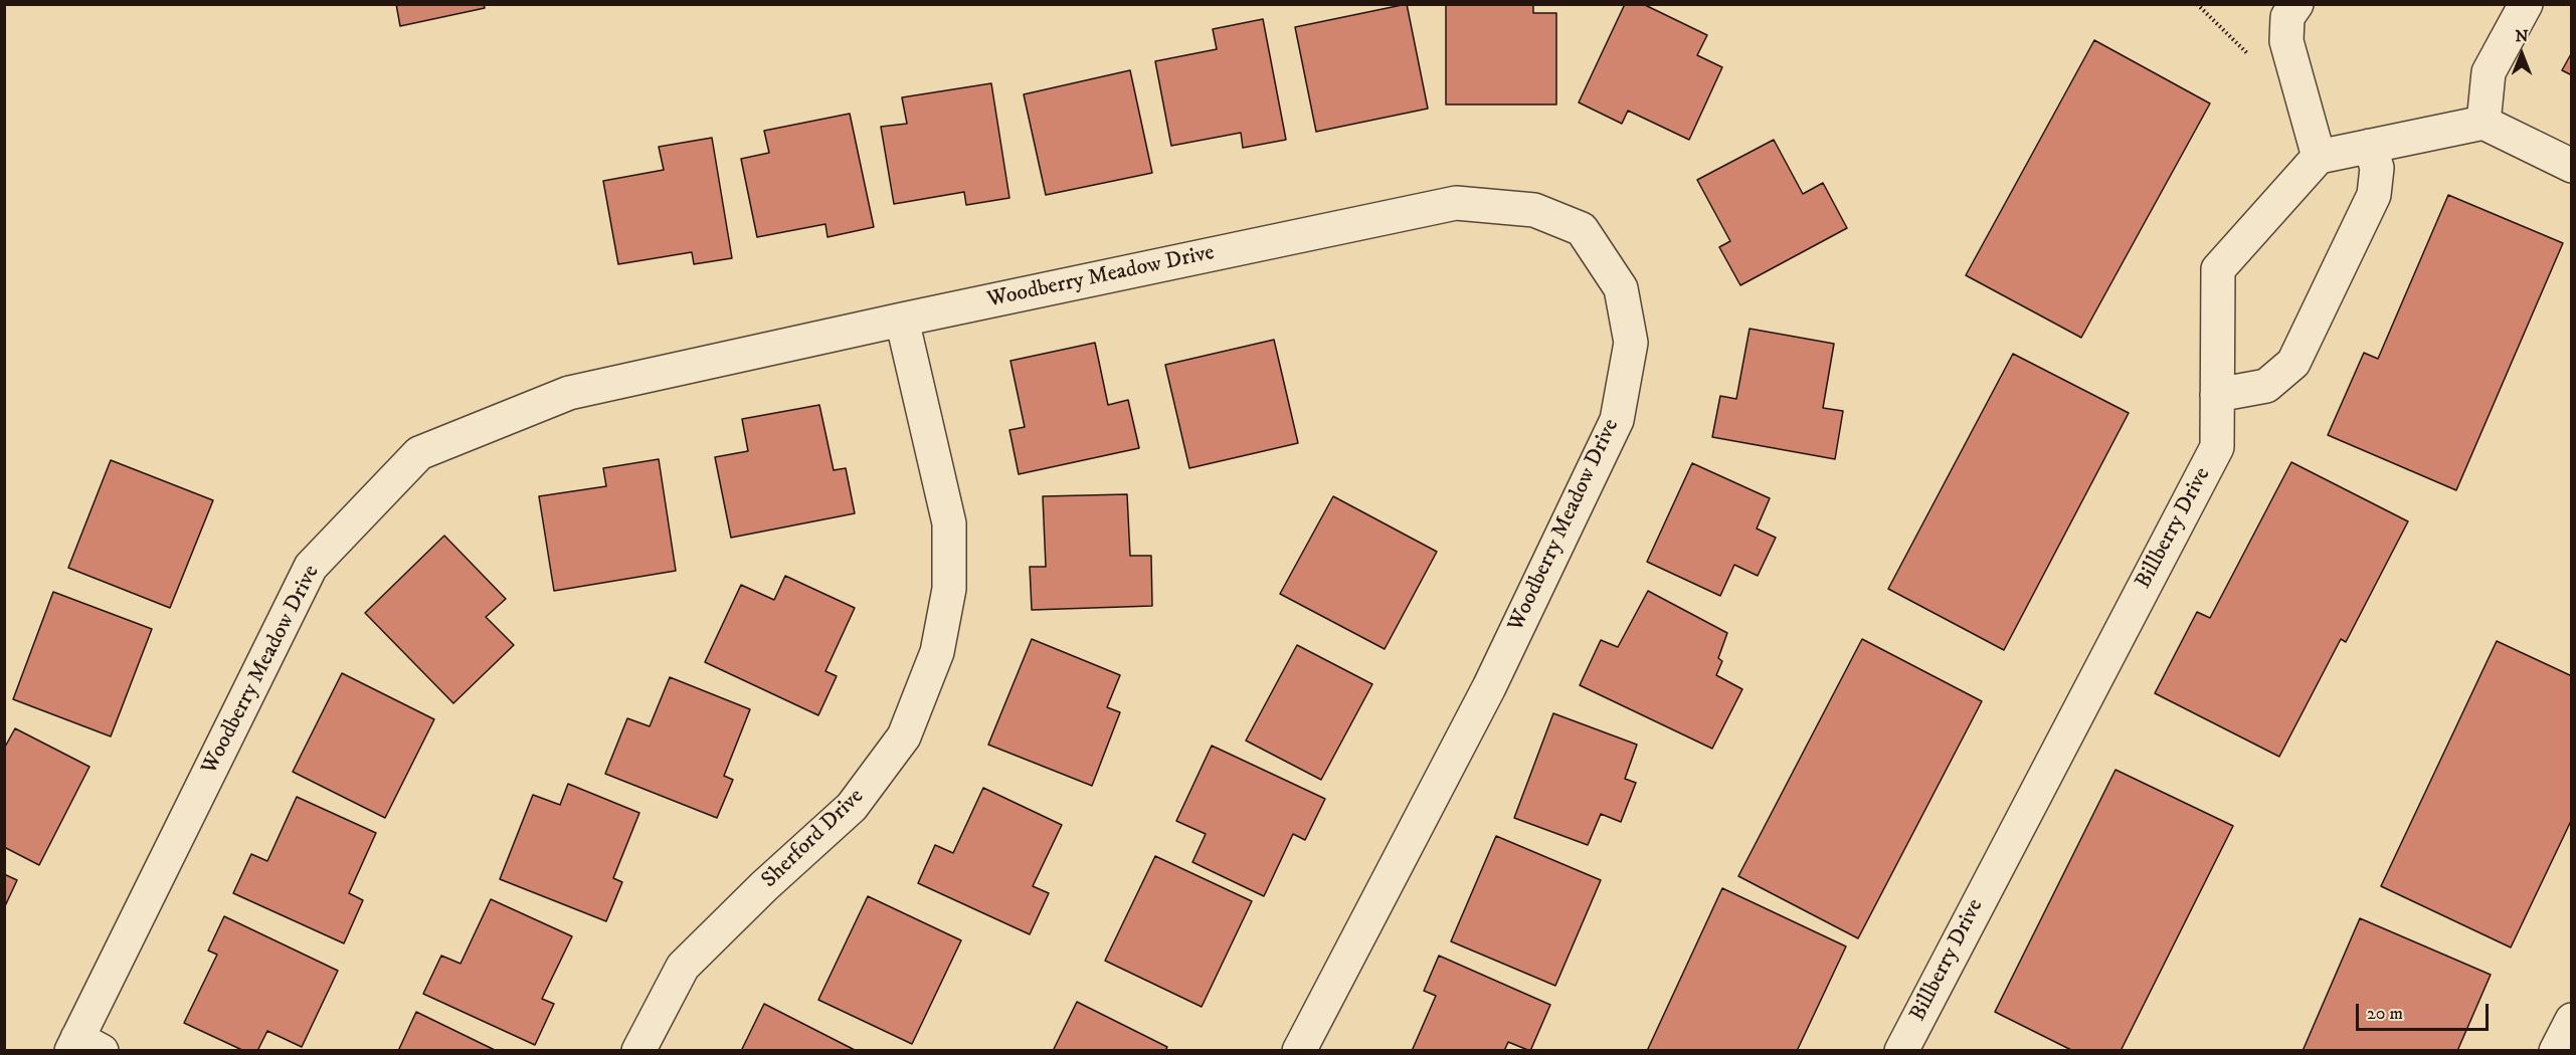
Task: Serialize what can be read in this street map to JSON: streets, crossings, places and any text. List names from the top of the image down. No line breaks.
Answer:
{"streets":{"street":["Woodberry Meadow Drive","Billberry Drive","Sherford Drive"]},"crossings":[["Woodberry Meadow Drive","Sherford Drive"]],"scale_bar":"20 m","north":"top"}
